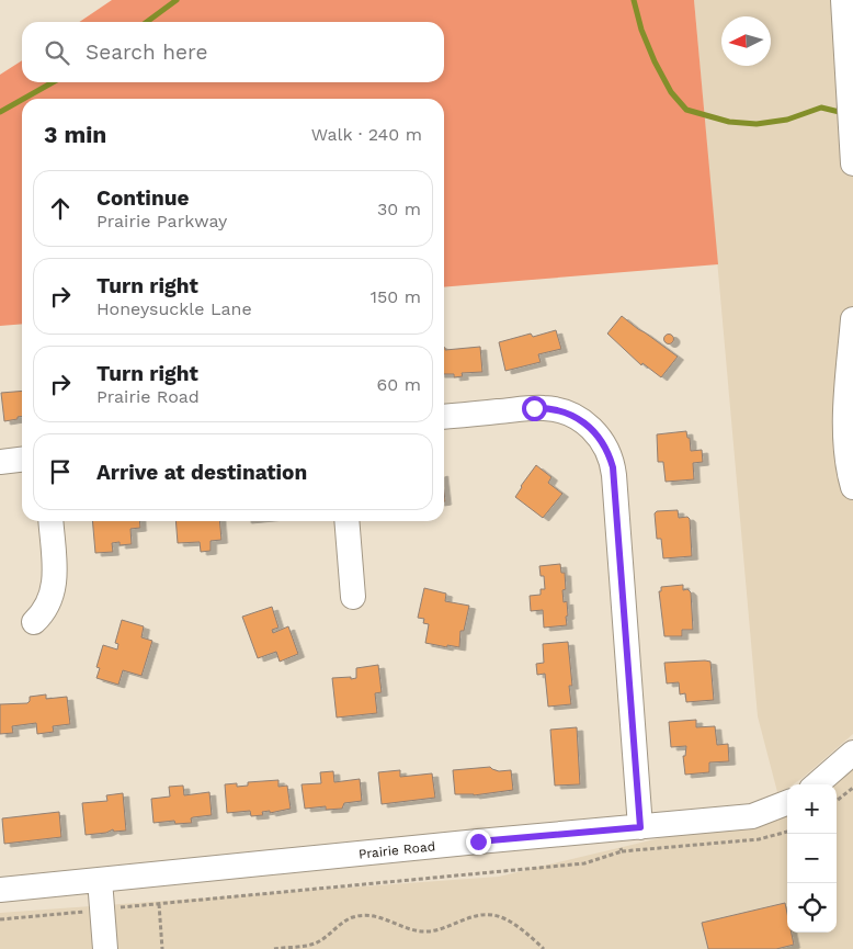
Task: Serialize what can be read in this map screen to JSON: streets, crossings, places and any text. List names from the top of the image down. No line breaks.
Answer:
{"streets":{"street":["Prairie Road"]},"north":"left","page":{"search":"Search here","heading":["3 min","Walk · 240 m"],"list":[["Continue","Prairie Parkway","30 m"],["Turn right","Honeysuckle Lane","150 m"],["Turn right","Prairie Road","60 m"],"Arrive at destination"],"map_buttons":["+","−"]}}
